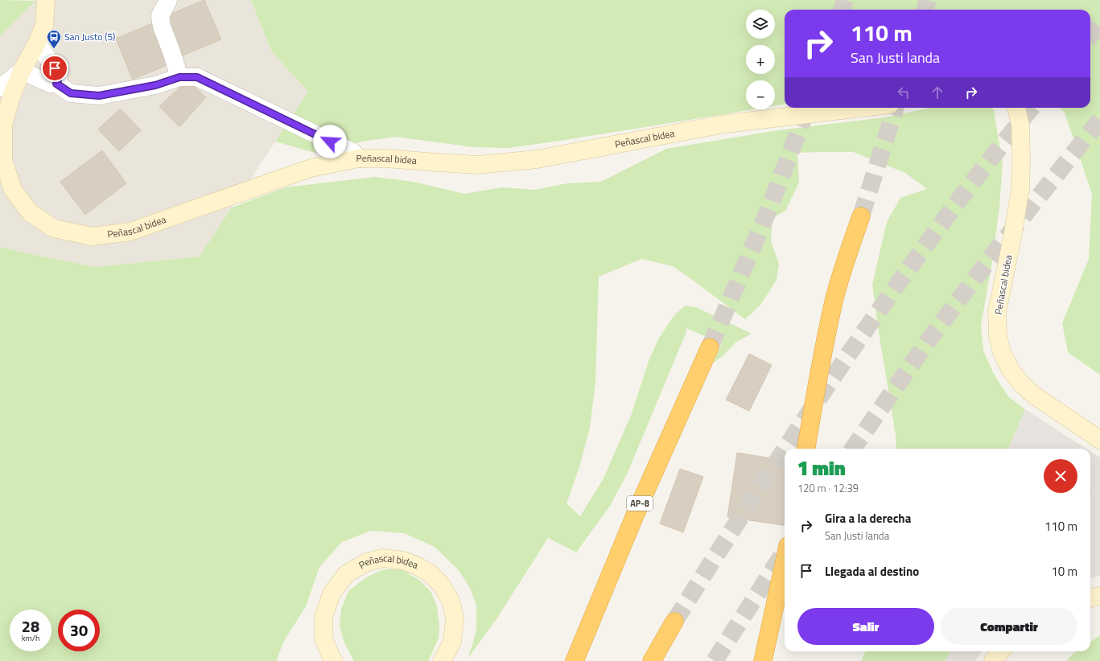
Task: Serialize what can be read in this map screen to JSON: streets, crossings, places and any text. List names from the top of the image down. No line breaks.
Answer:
{"streets":{"highway":["AP-8"],"street":["Peñascal bidea"]},"places":{"bus stop":["San Justo (5)"]},"page":{"map_buttons":["+","−"],"turn":["110 m","San Justi landa"],"heading":["1 min","120 m · 12:39"],"list":[{"name":"Gira a la derecha","note":"San Justi landa","value":"110 m"},{"name":"Llegada al destino","value":"10 m"}],"buttons":["Salir","Compartir"],"speed":"28 km/h","limit":"30"}}
